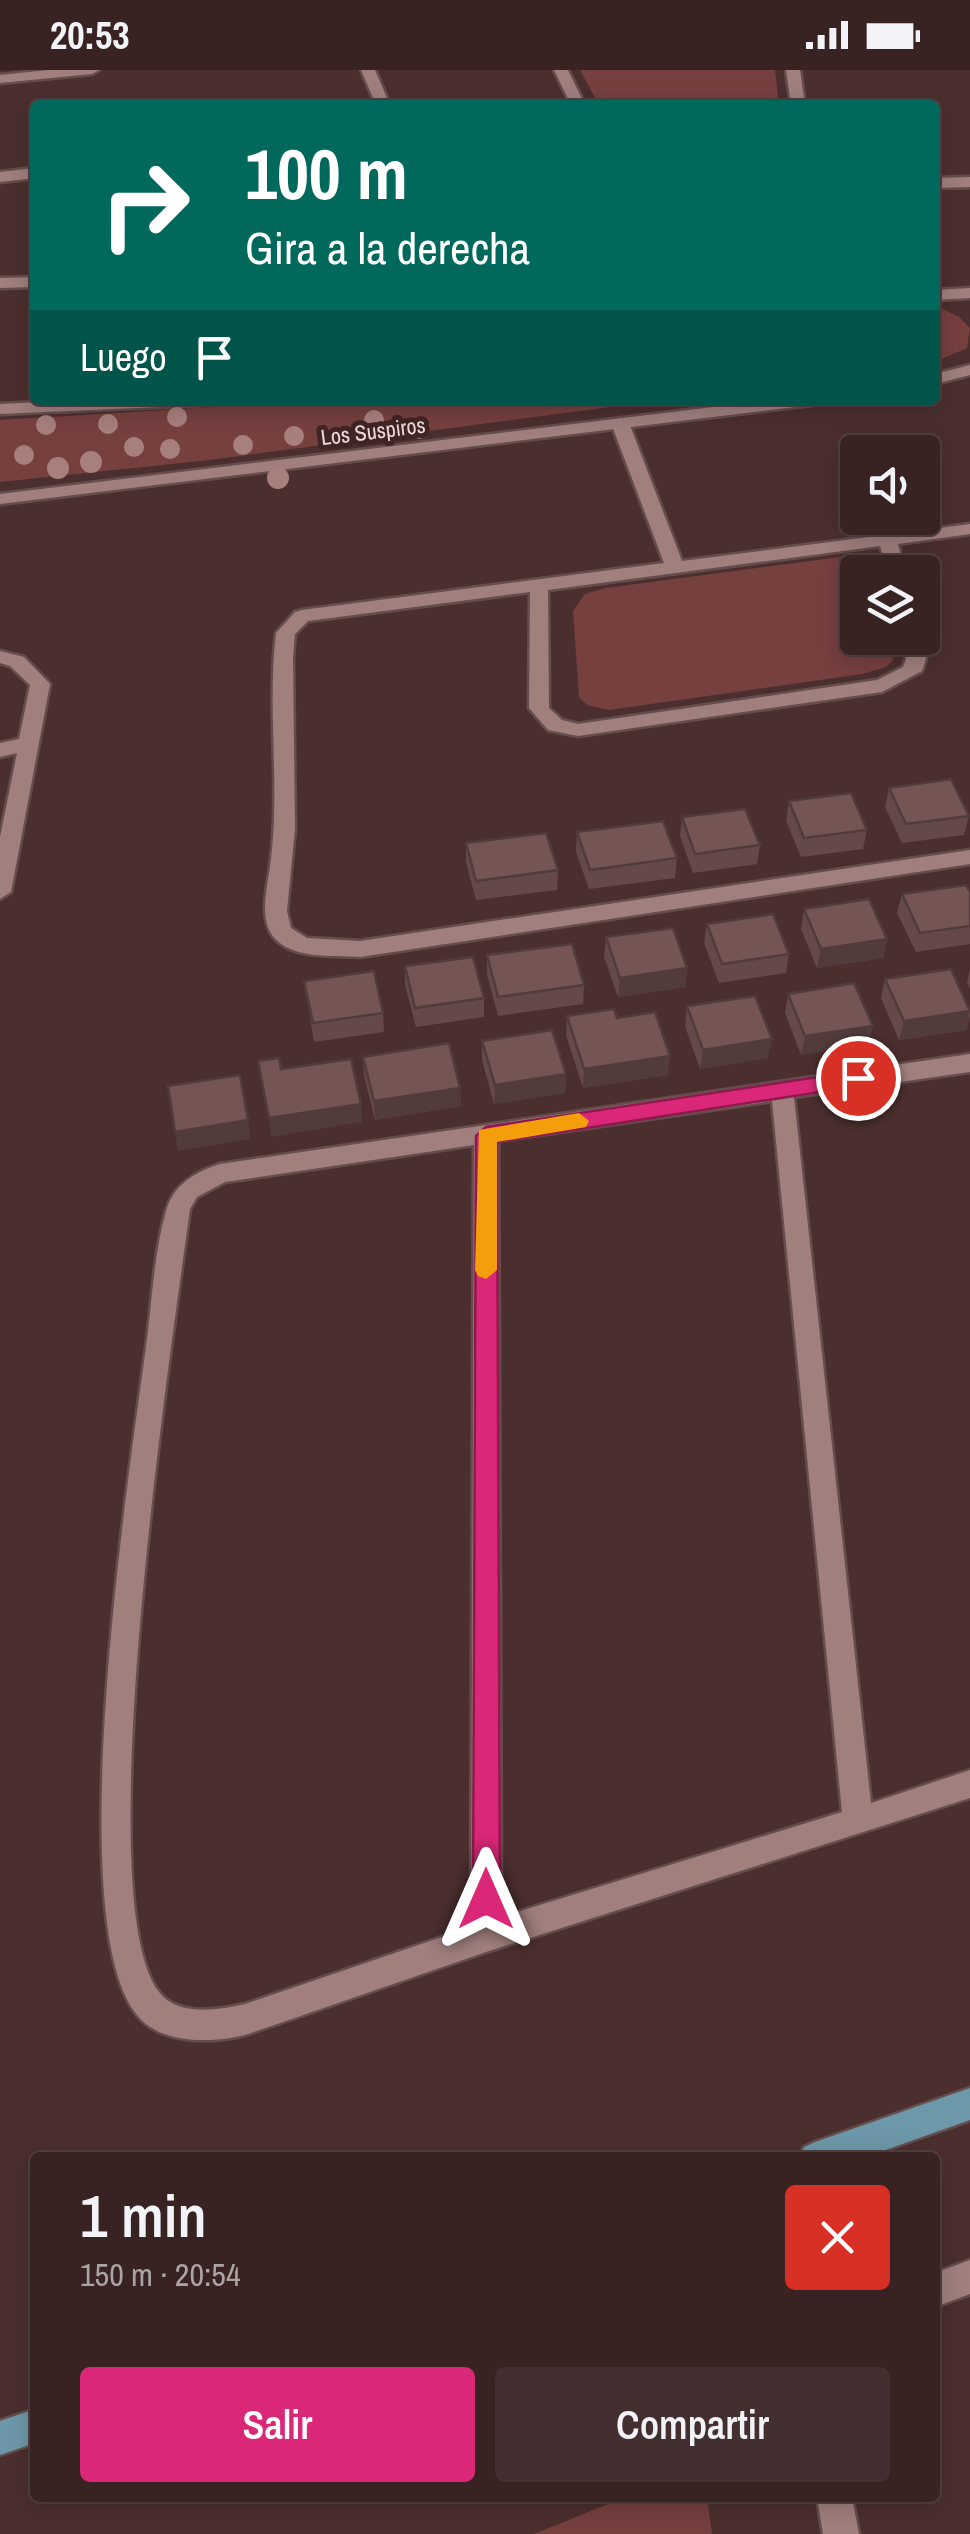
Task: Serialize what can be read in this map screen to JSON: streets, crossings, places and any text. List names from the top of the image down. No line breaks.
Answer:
{"streets":{"street":["Los Suspiros"]},"page":{"status":"20:53","turn":["100 m","Gira a la derecha"],"then":"Luego","heading":["1 min","150 m · 20:54"],"buttons":["Salir","Compartir"]}}
